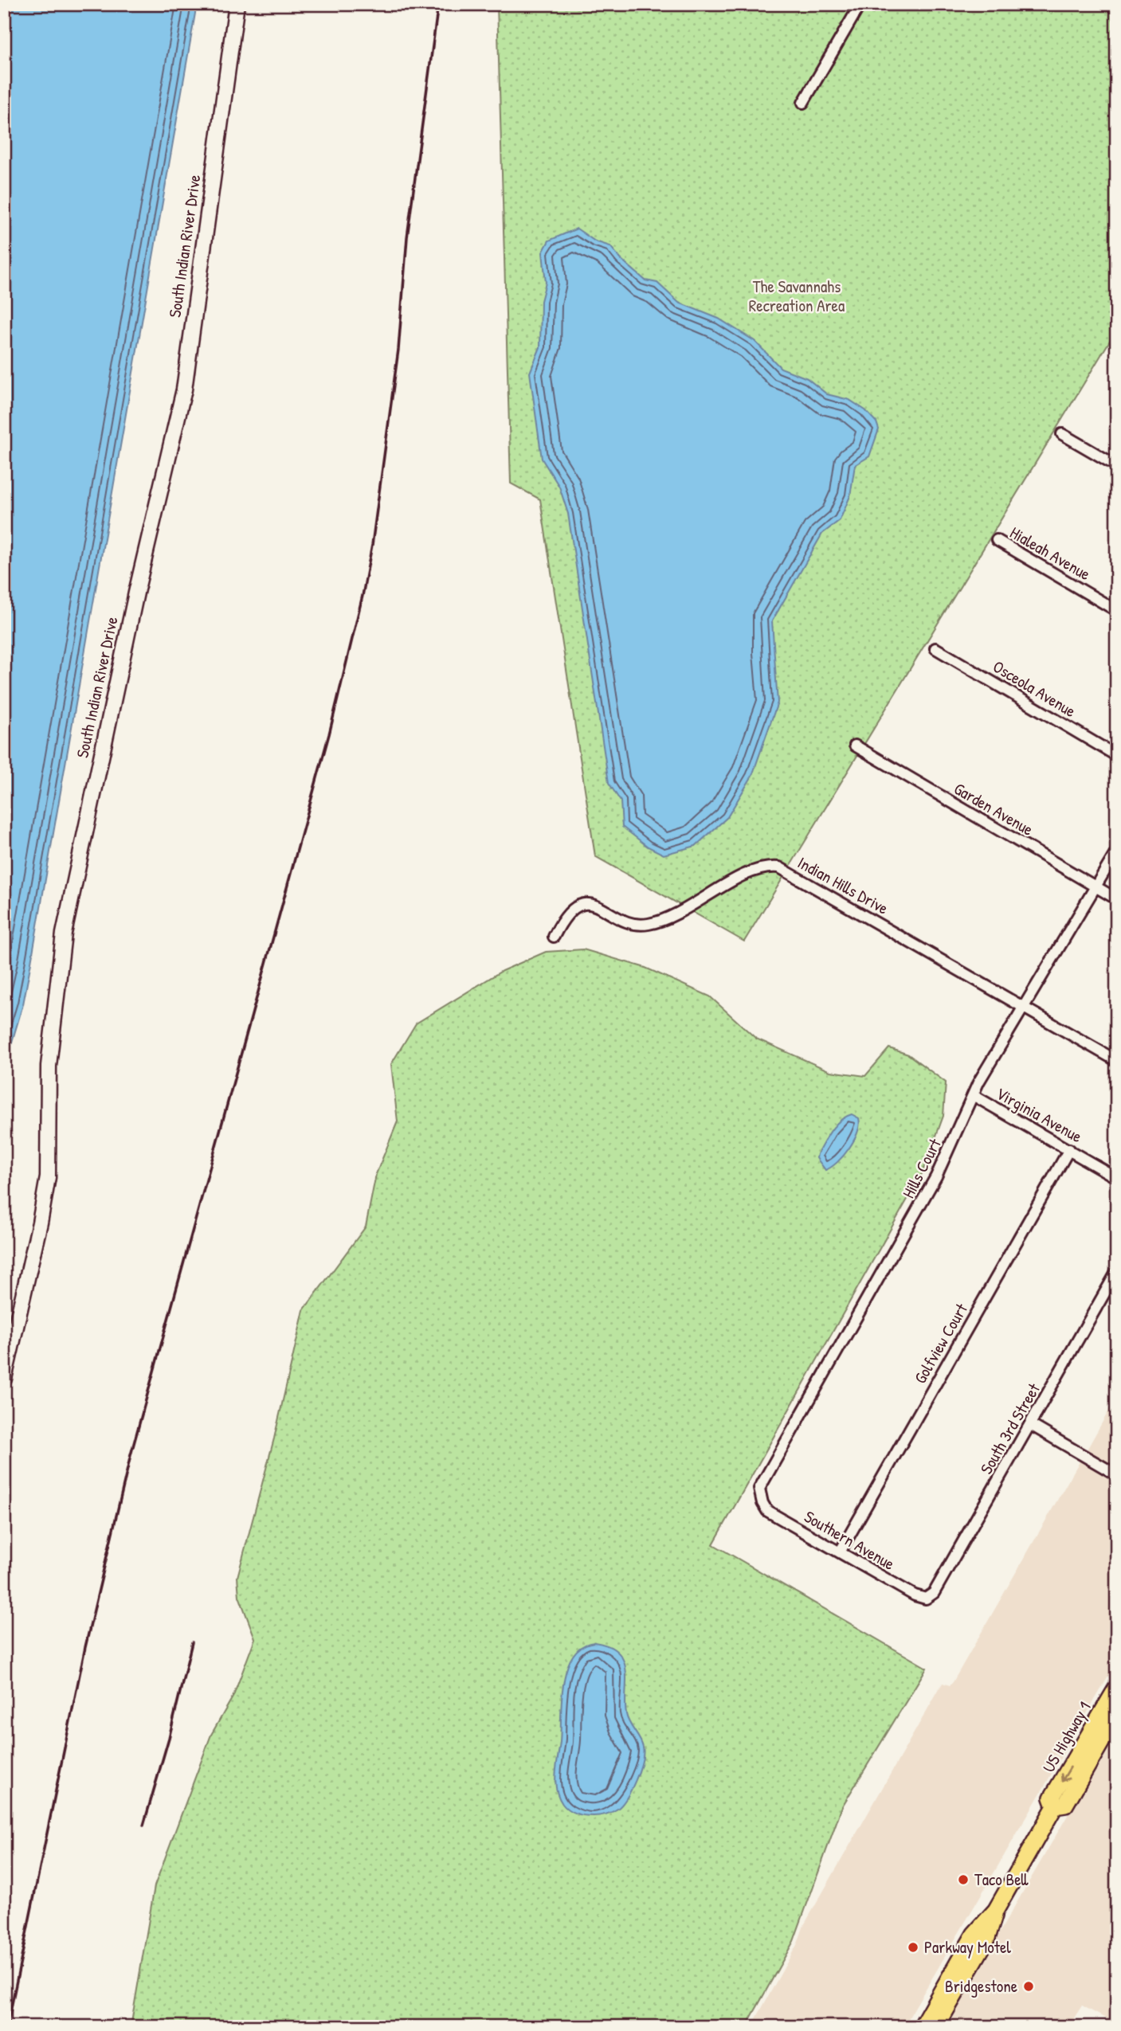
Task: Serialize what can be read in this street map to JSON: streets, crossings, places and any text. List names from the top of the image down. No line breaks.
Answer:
{"streets":{"main road":["South Indian River Drive","US Highway 1"],"street":["Hialeah Avenue","Osceola Avenue","Garden Avenue","Indian Hills Drive","Virginia Avenue","Hills Court","Golfview Court","South 3rd Street","Southern Avenue"]},"crossings":[["Garden Avenue","Hills Court"],["Indian Hills Drive","Hills Court"],["Virginia Avenue","Hills Court"],["Virginia Avenue","Golfview Court"],["Hills Court","Southern Avenue"],["Golfview Court","Southern Avenue"],["South 3rd Street","Southern Avenue"]],"parks":["The Savannahs Recreation Area"],"places":["Taco Bell","Parkway Motel","Bridgestone"]}
